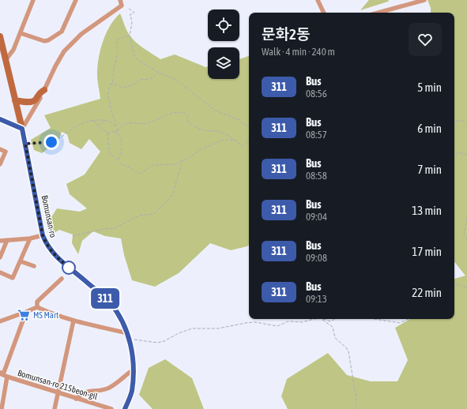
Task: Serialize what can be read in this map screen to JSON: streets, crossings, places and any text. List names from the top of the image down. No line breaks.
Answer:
{"streets":{"main road":["Bomunsan-ro"],"street":["Bomunsan-ro 215beon-gil"]},"places":{"supermarket":["MS Mart"]},"lines":["bus line 311"],"page":{"on_map":"311","heading":["문화2동","Walk · 4 min · 240 m"],"list":[{"mark":"311","name":"Bus","note":"08:56","value":"5 min"},{"mark":"311","name":"Bus","note":"08:57","value":"6 min"},{"mark":"311","name":"Bus","note":"08:58","value":"7 min"},{"mark":"311","name":"Bus","note":"09:04","value":"13 min"},{"mark":"311","name":"Bus","note":"09:08","value":"17 min"},{"mark":"311","name":"Bus","note":"09:13","value":"22 min"}]}}
